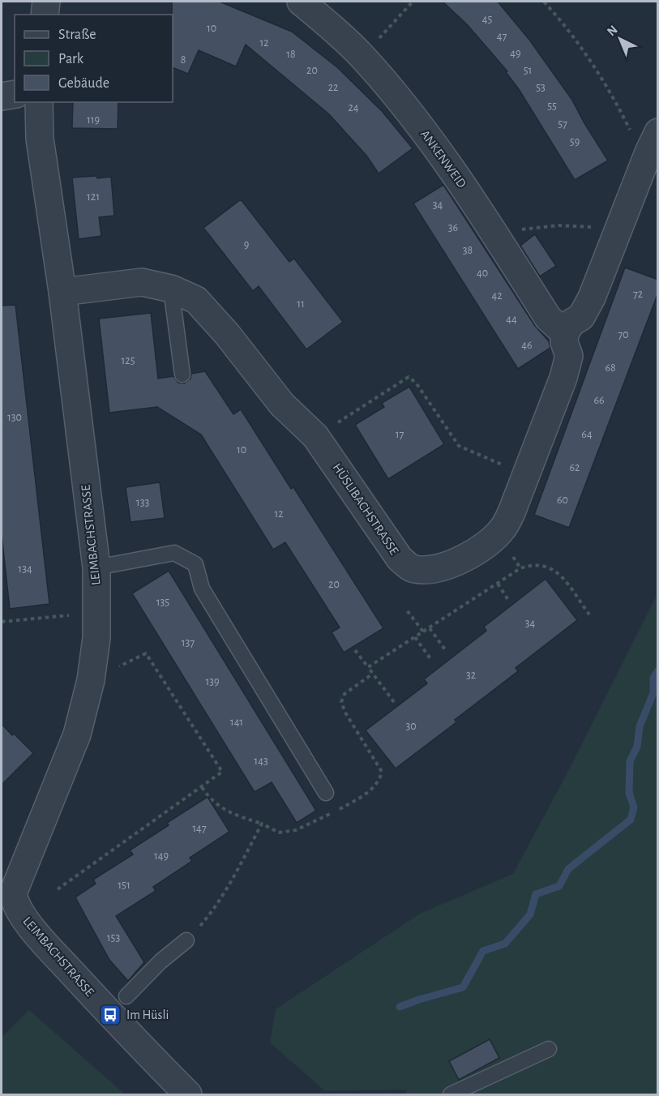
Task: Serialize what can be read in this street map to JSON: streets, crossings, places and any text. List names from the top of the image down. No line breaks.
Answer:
{"streets":{"street":["ANKENWEID","HÜSLIBACHSTRASSE","LEIMBACHSTRASSE"]},"crossings":[["ANKENWEID","HÜSLIBACHSTRASSE"],["HÜSLIBACHSTRASSE","LEIMBACHSTRASSE"]],"places":{"bus stop":["Im Hüsli"]},"house_numbers":["45","10","47","12","49","18","8","20","51","22","53","55","24","119","57","59","121","34","36","9","38","40","72","42","11","44","70","46","125","68","66","130","17","64","10","62","60","133","12","134","20","135","34","137","32","139","141","30","143","147","149","151","153"],"legend":["Straße","Park","Gebäude"],"north":"top left"}
